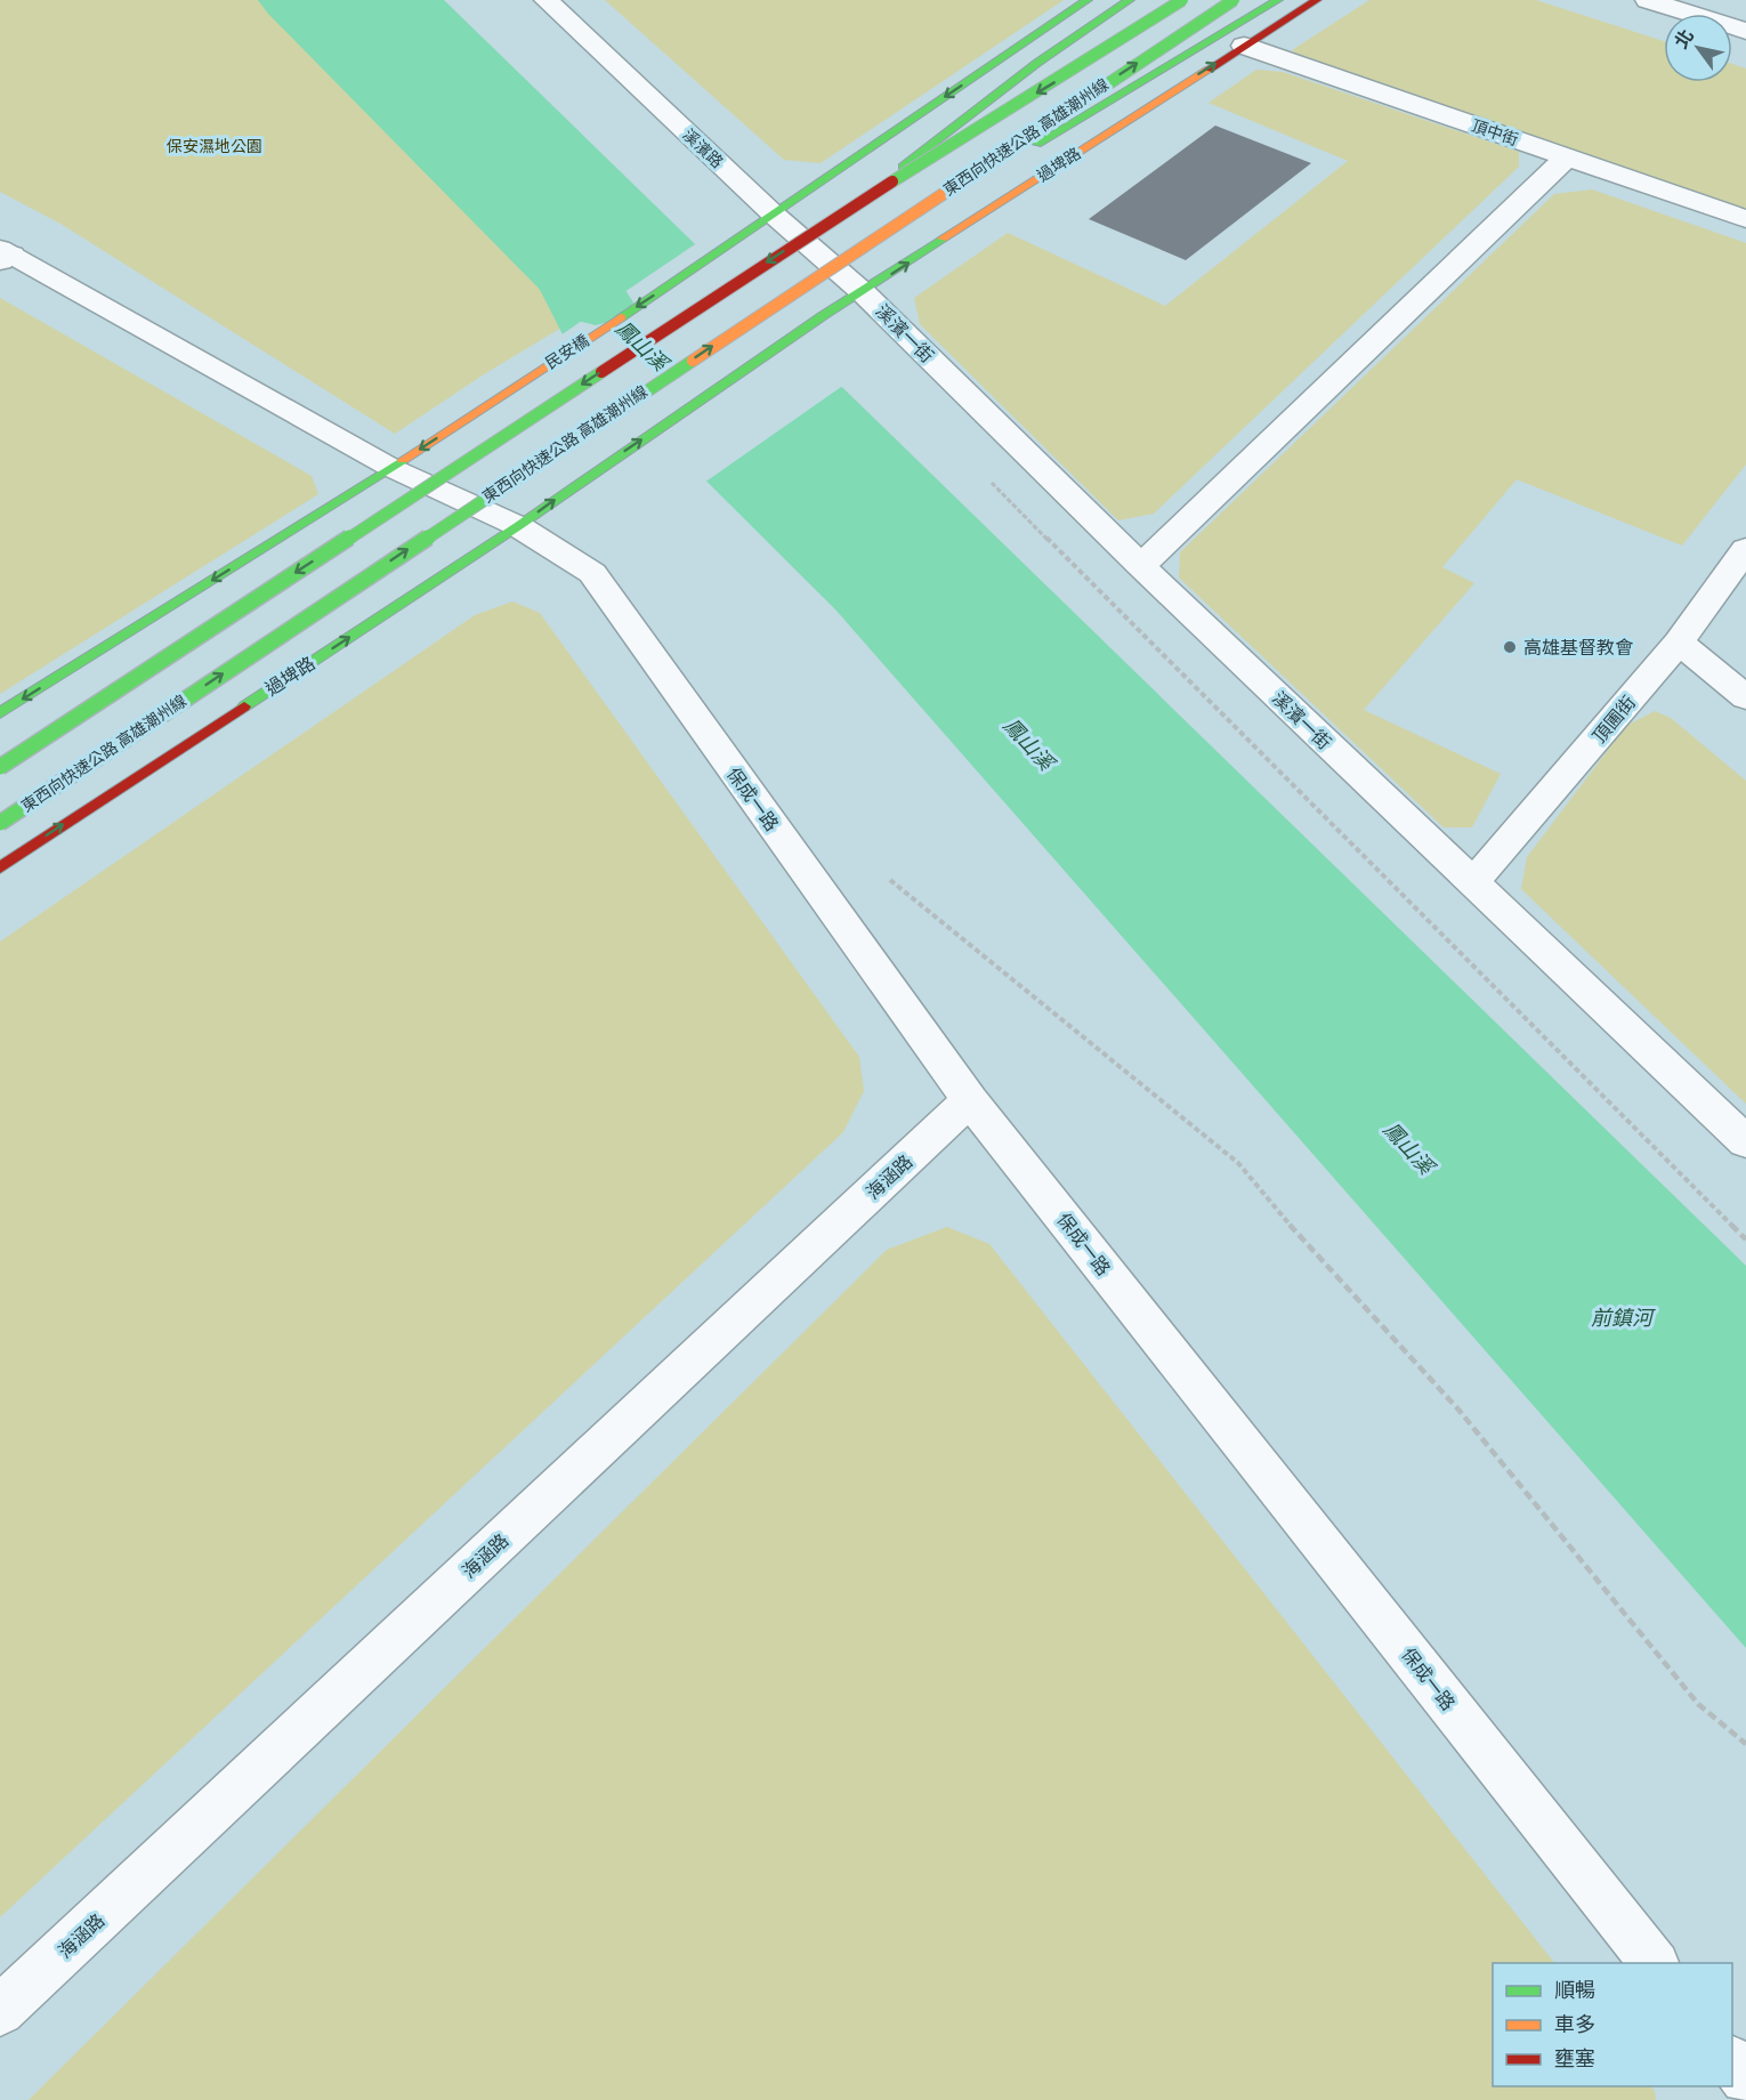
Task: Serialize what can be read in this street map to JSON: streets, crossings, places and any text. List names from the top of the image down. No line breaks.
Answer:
{"streets":{"main road":["東西向快速公路 高雄潮州線","過埤路","民安橋"],"street":["頂中街","溪濱路","溪濱一街","頂圃街","保成一路","海涵路"]},"crossings":[["頂中街","過埤路"],["溪濱路","過埤路"],["溪濱路","溪濱一街"],["溪濱路","民安橋"],["過埤路","溪濱一街"],["過埤路","保成一路"],["溪濱一街","頂圃街"],["保成一路","海涵路"]],"one_way":["民安橋"],"water":["鳳山溪","前鎮河"],"parks":["保安濕地公園"],"places":["高雄基督教會"],"legend":["順暢","車多","壅塞"],"north":"top left"}
